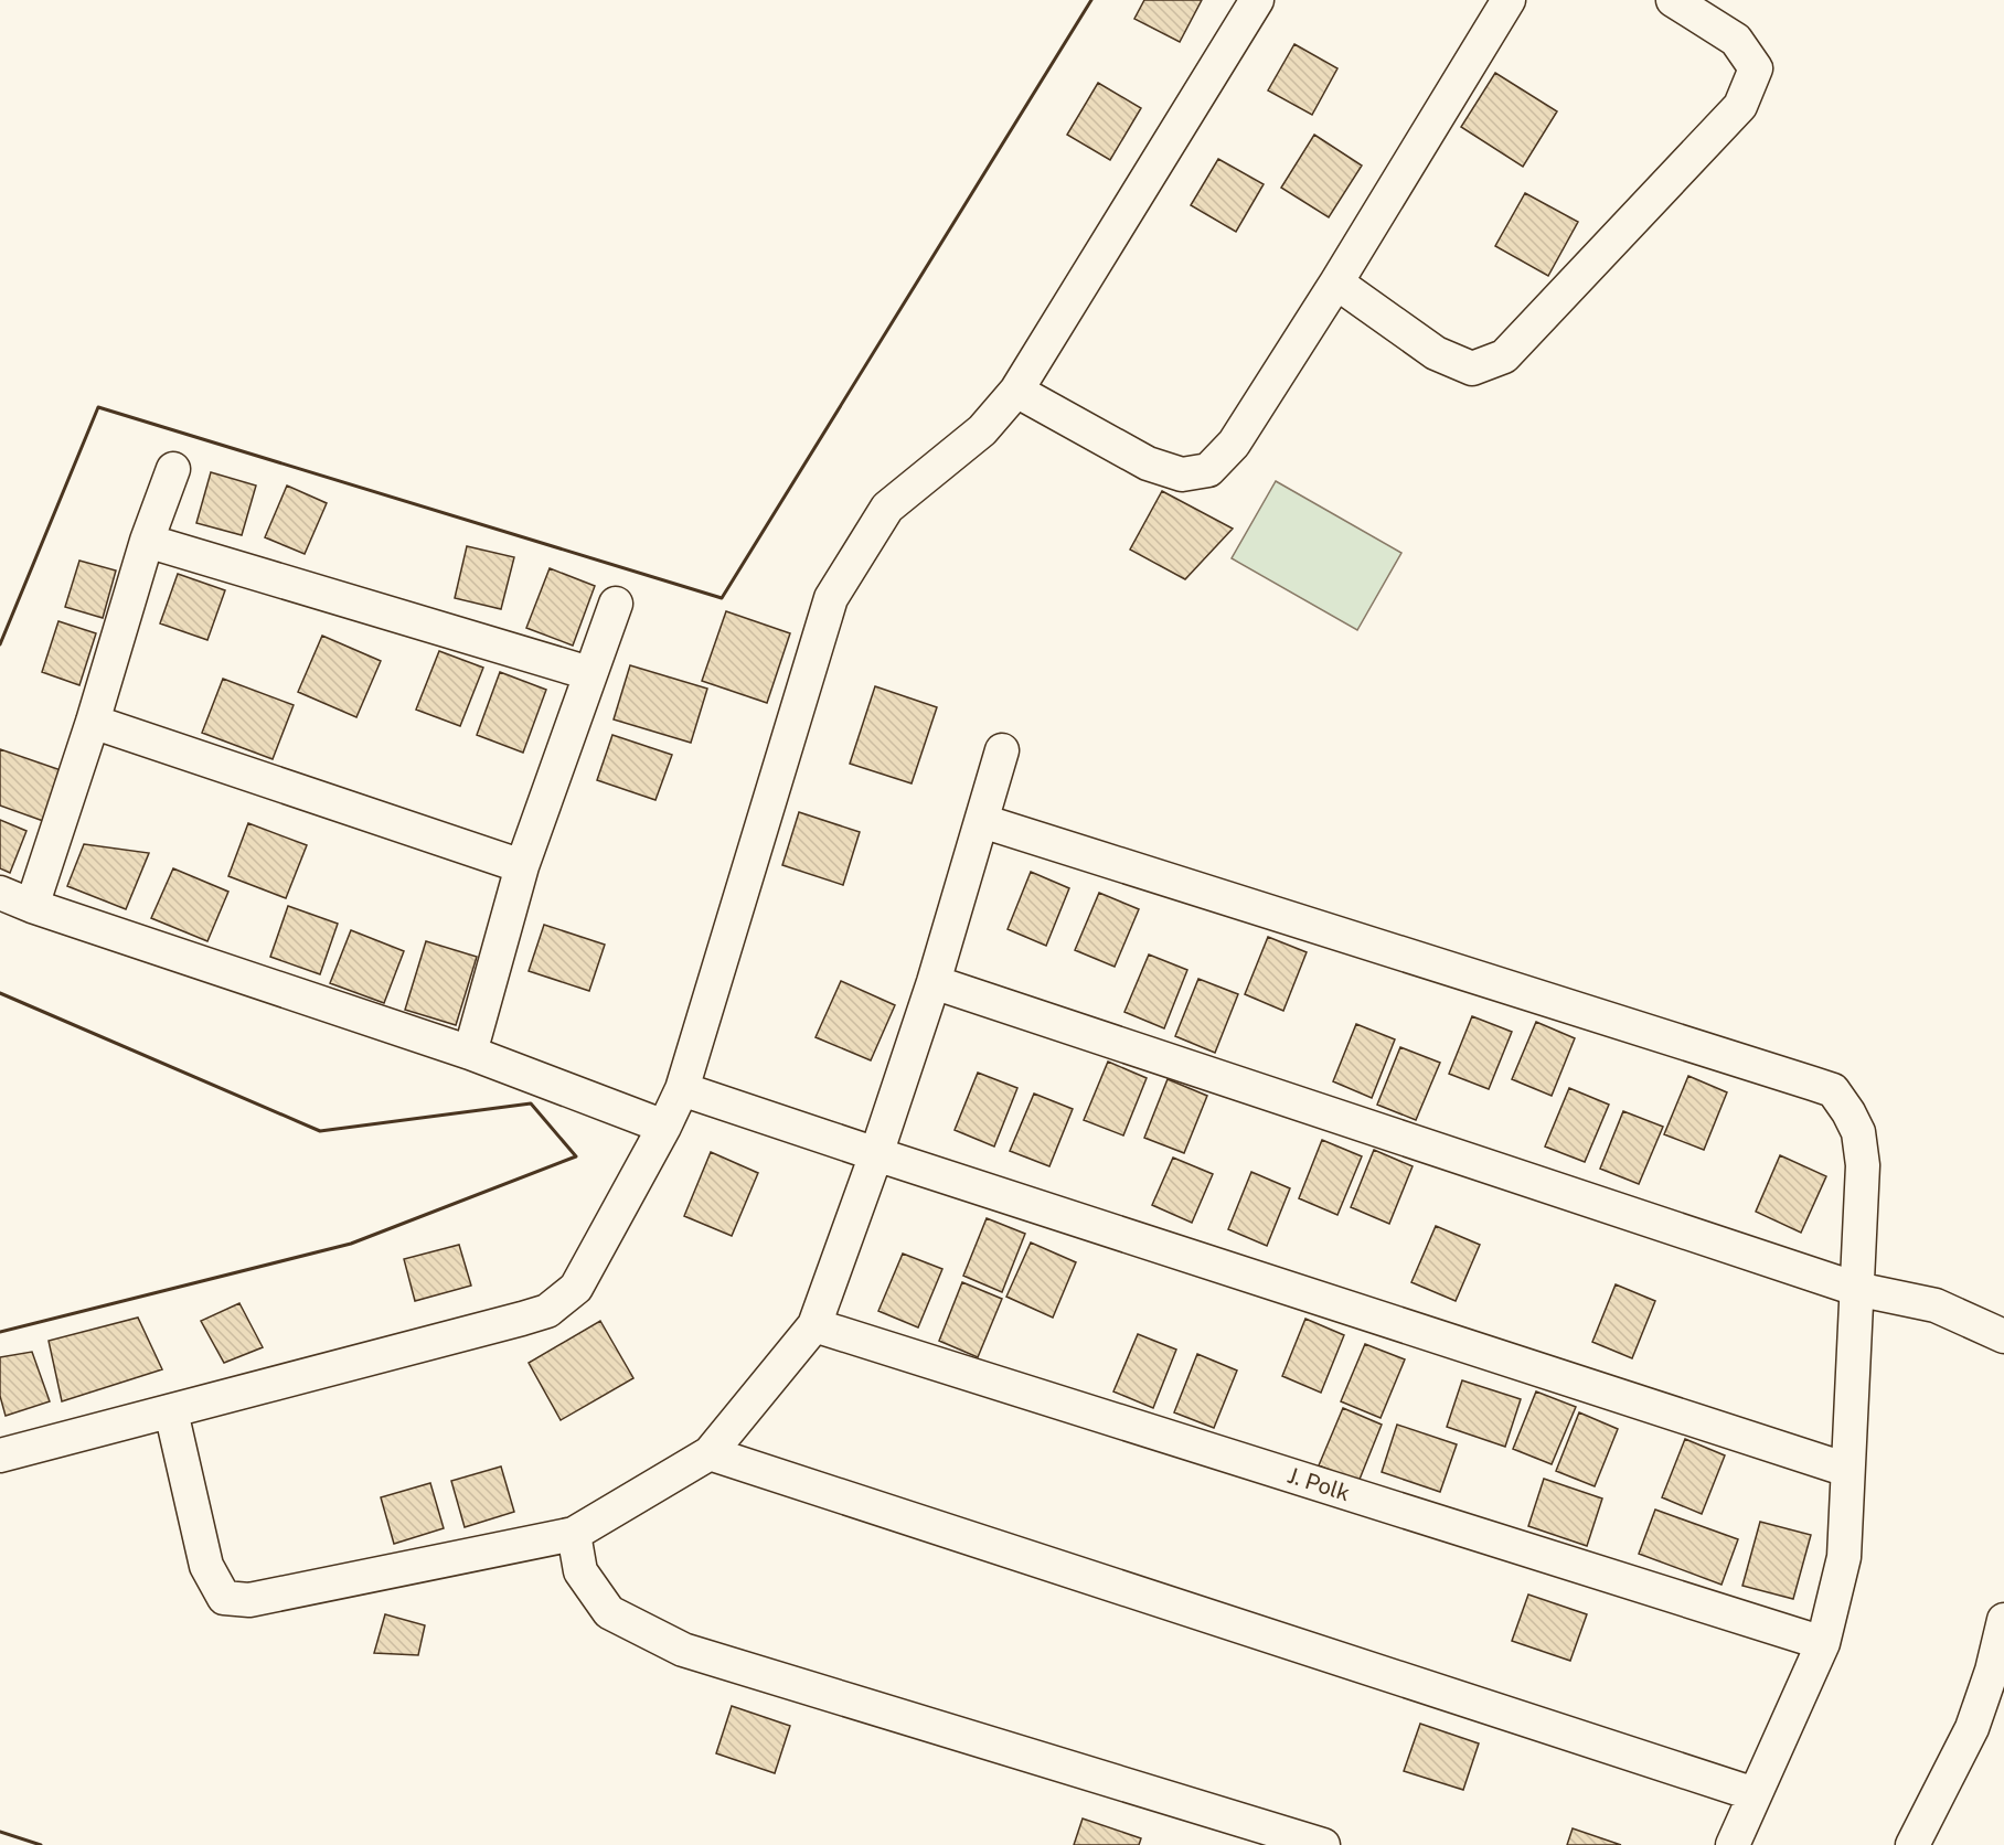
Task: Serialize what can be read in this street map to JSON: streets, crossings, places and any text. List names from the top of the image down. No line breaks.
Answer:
{"streets":{"street":["J. Polk"]}}
